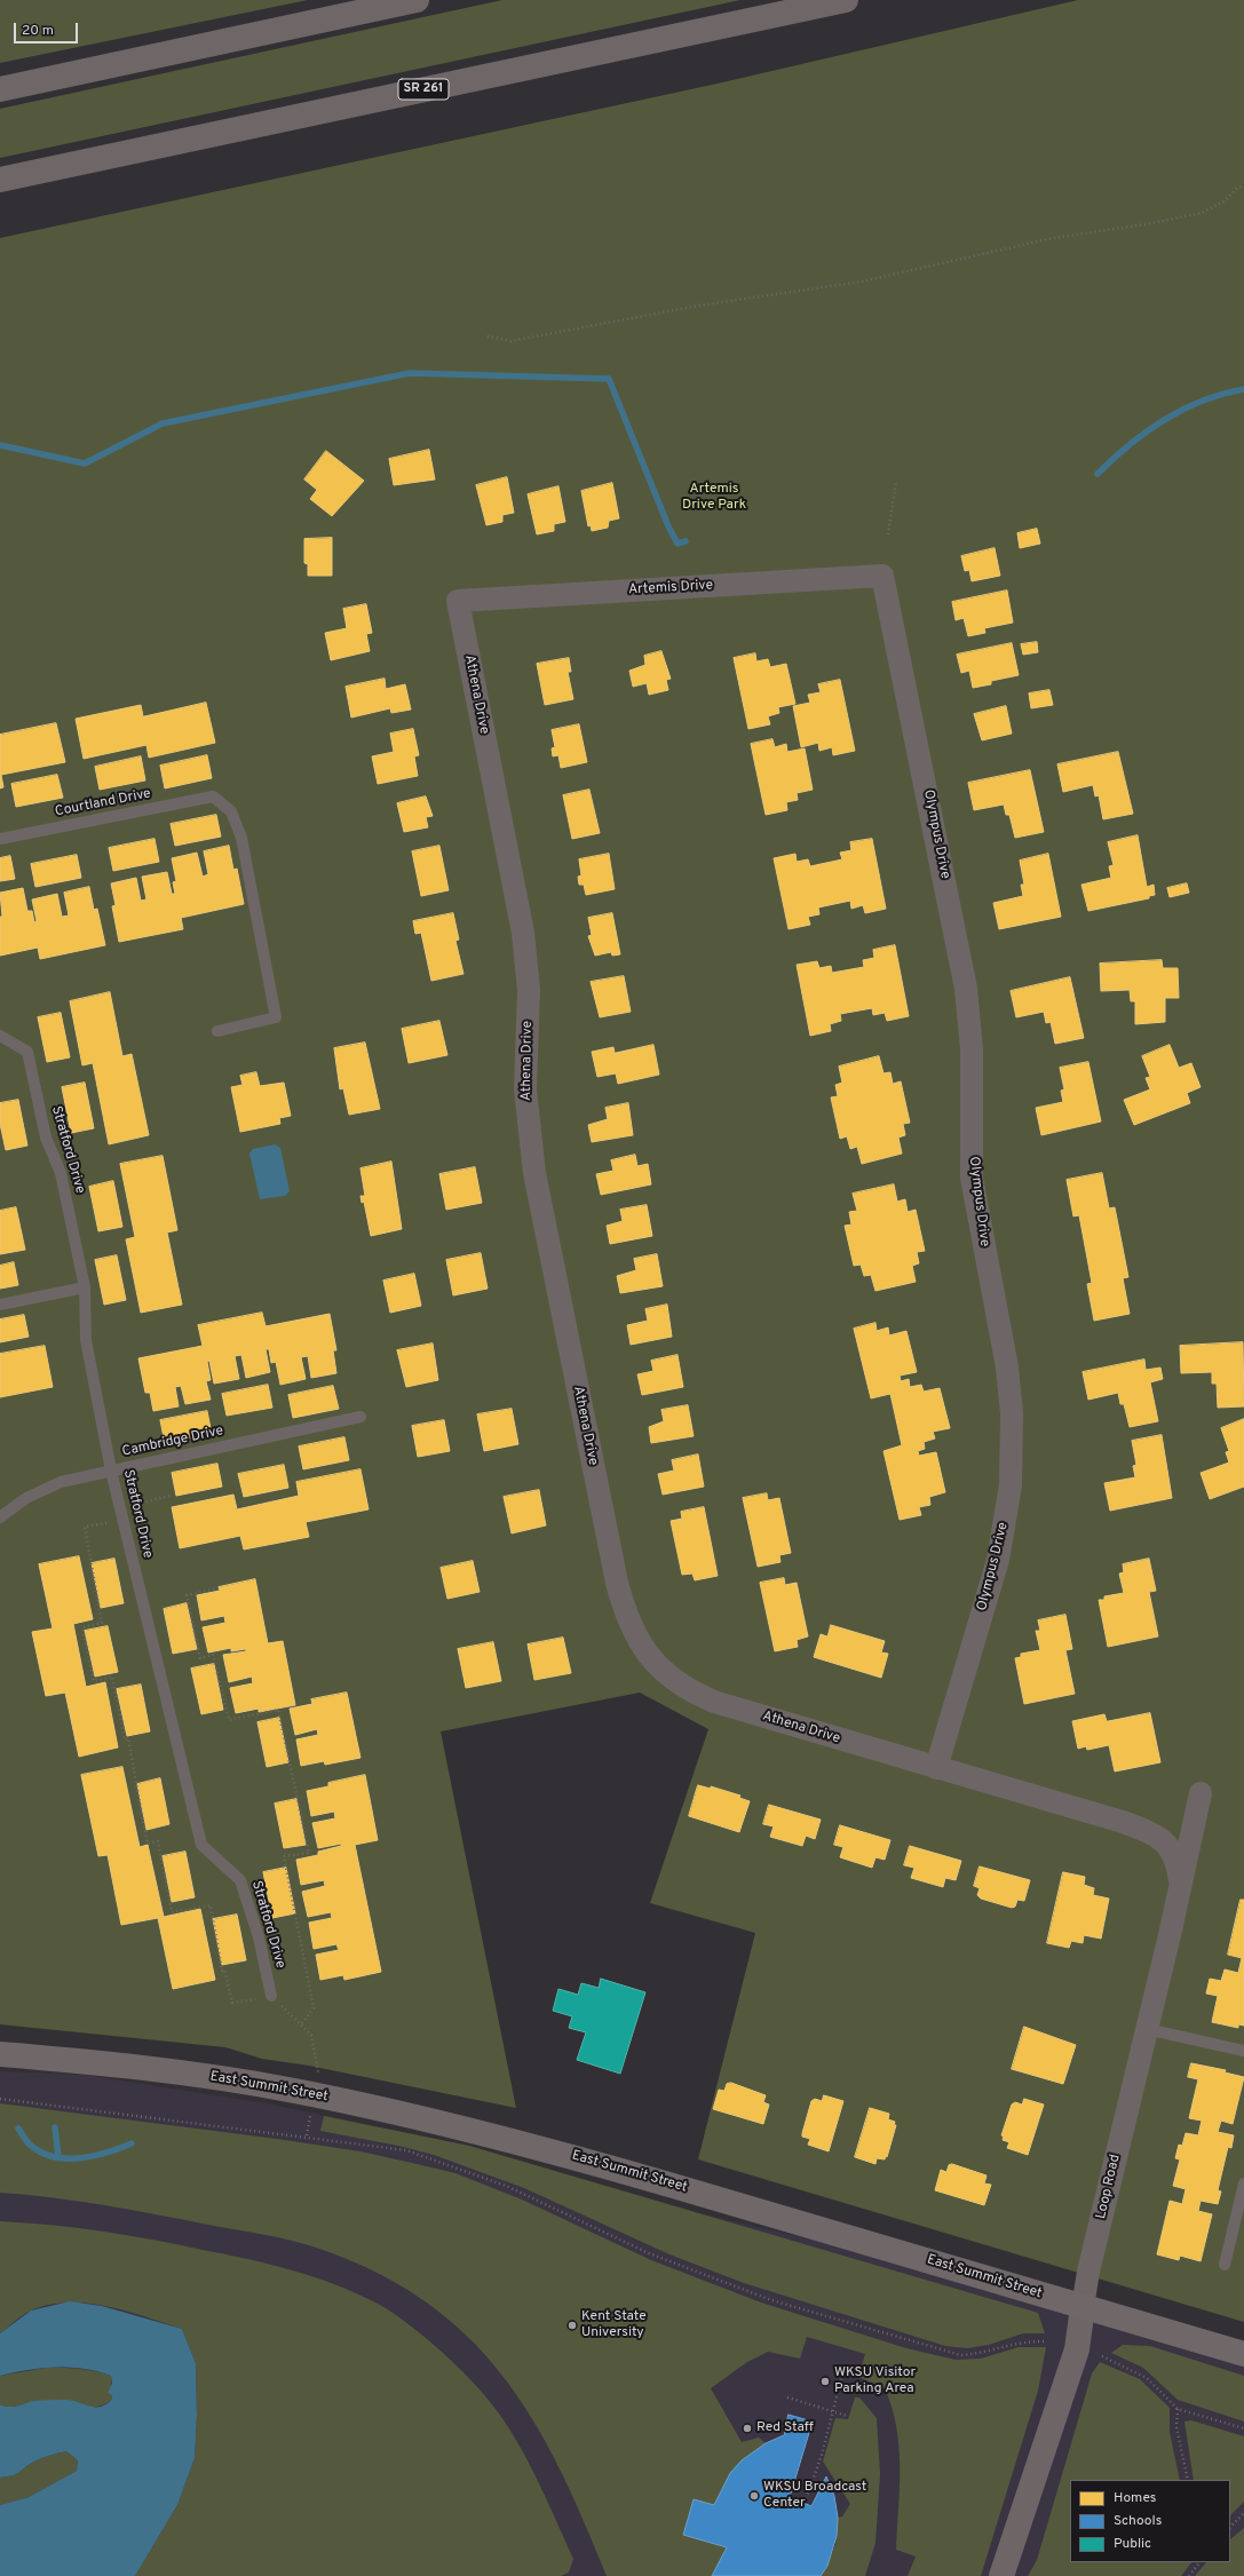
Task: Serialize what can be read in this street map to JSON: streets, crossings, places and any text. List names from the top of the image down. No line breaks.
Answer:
{"streets":{"main road":["SR 261","East Summit Street"],"street":["Artemis Drive","Athena Drive","Olympus Drive","Loop Road"],"lane":["Courtland Drive","Stratford Drive","Cambridge Drive"]},"crossings":[["Artemis Drive","Athena Drive"],["Artemis Drive","Olympus Drive"],["Athena Drive","Olympus Drive"],["Athena Drive","Loop Road"],["Stratford Drive","Cambridge Drive"],["East Summit Street","Loop Road"]],"parks":["Artemis Drive Park"],"places":["Kent State University","WKSU Visitor Parking Area","Red Staff","WKSU Broadcast Center"],"legend":["Homes","Schools","Public"],"scale_bar":"20 m"}
